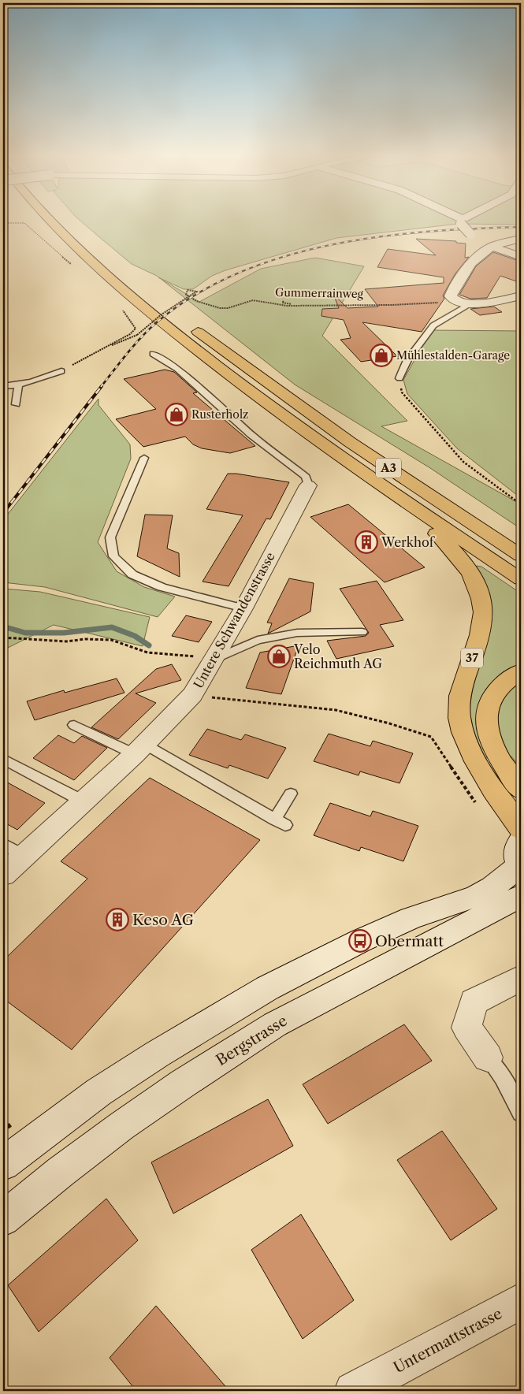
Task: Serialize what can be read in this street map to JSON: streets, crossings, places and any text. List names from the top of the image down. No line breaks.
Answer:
{"streets":{"highway":["A3","37"],"street":["Untere Schwandenstrasse","Bergstrasse","Untermattstrasse"],"path":["Gummerrainweg"]},"crossings":[["A3","37"]],"places":{"shop":["Mühlestalden-Garage","Rusterholz","Velo Reichmuth AG"],"building":["Werkhof","Keso AG"],"bus stop":["Obermatt"]}}
